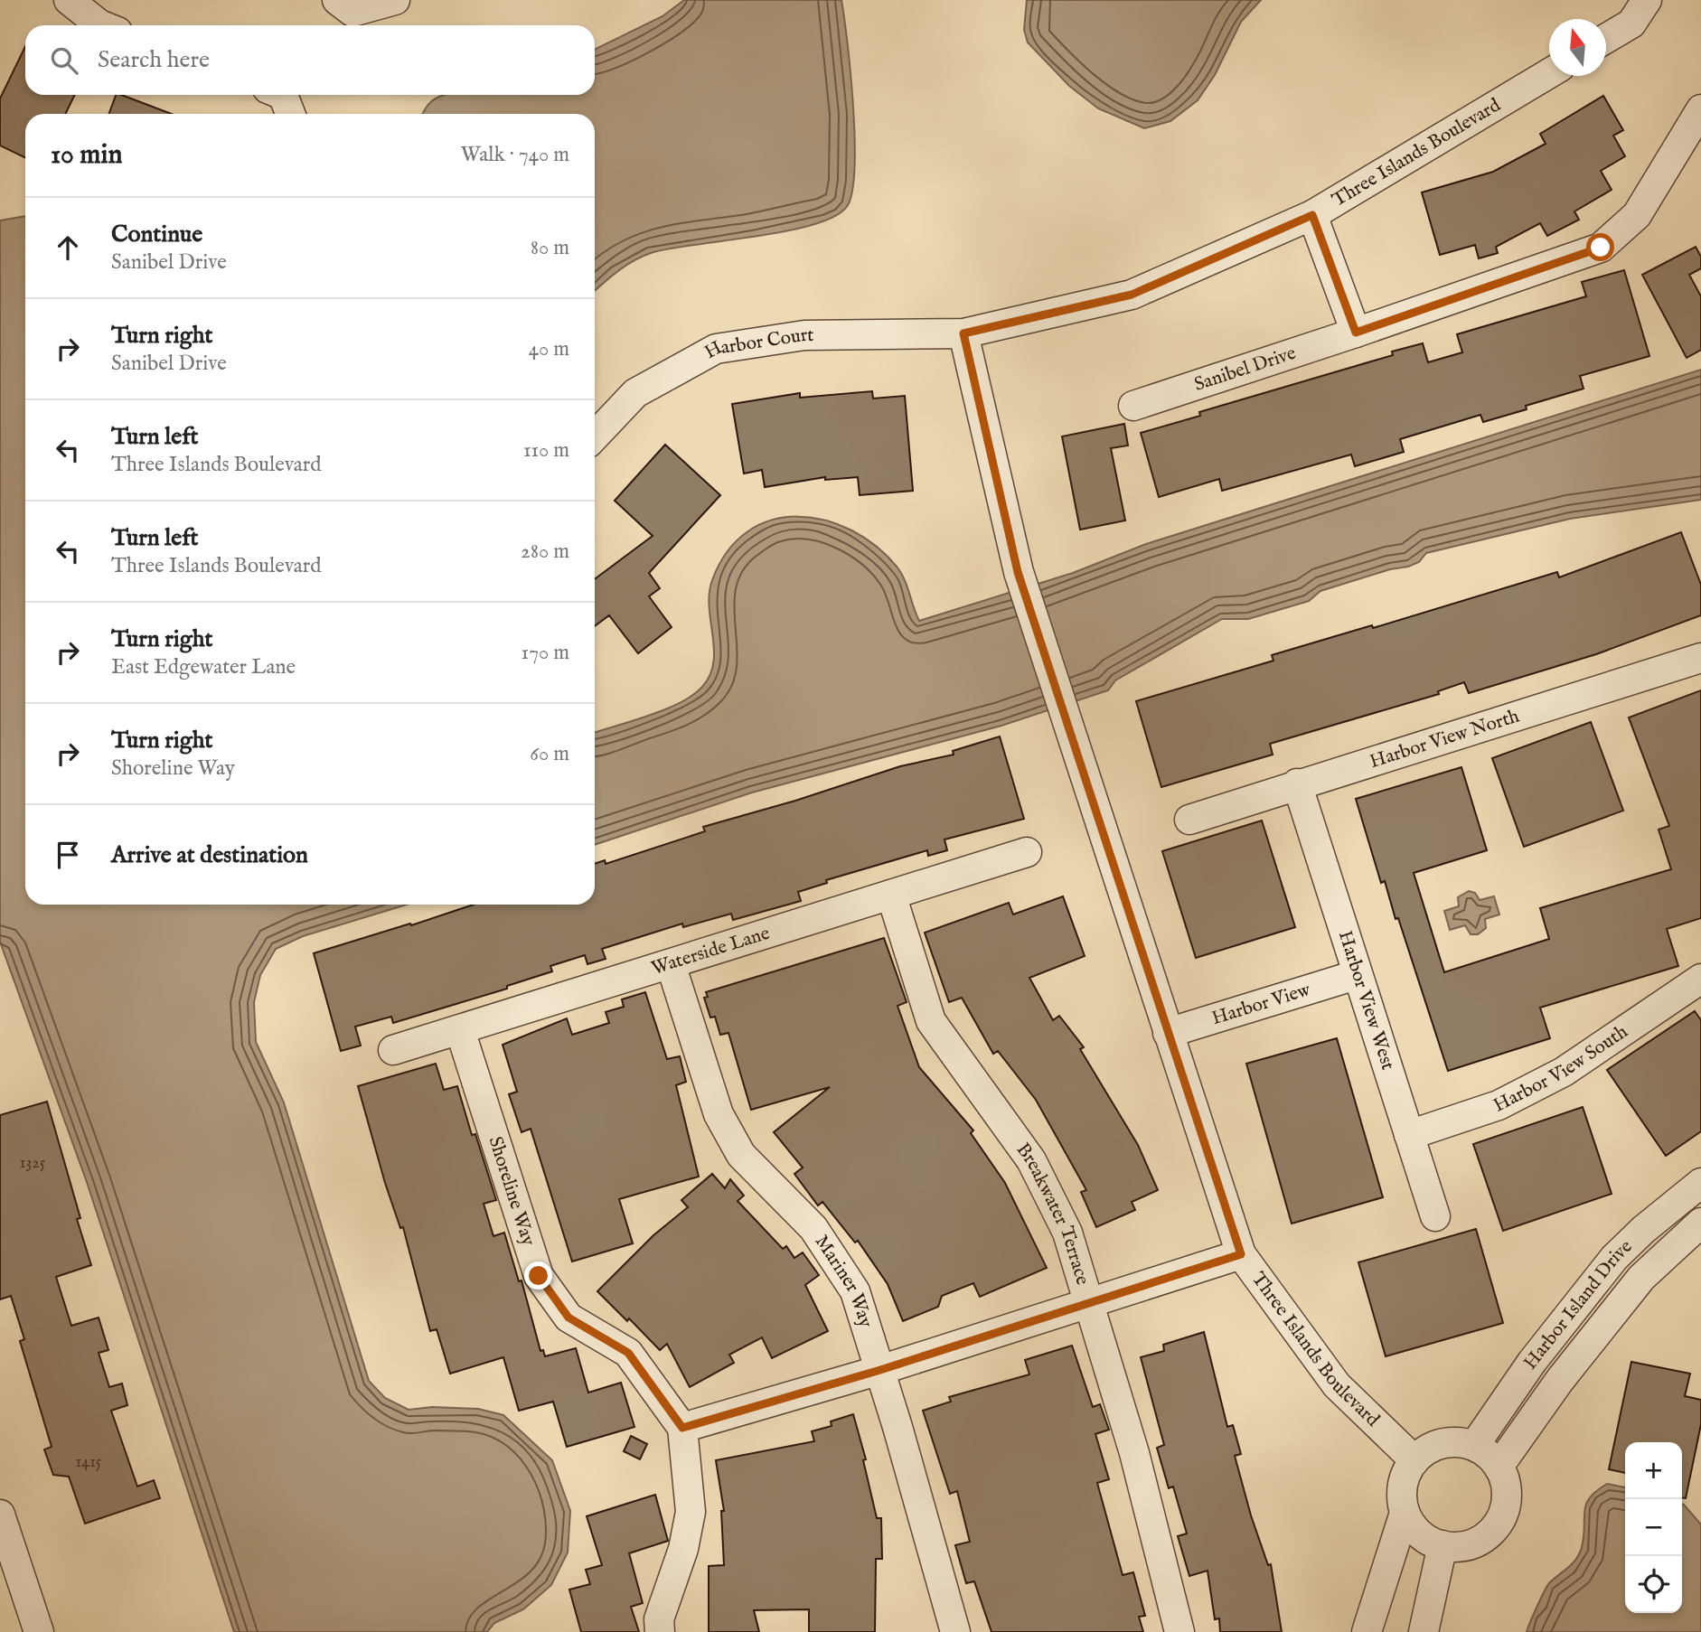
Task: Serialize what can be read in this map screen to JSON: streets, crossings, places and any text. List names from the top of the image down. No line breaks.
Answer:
{"streets":{"street":["Three Islands Boulevard","Harbor Court","Sanibel Drive","Harbor View North","Waterside Lane","Harbor View West","Harbor View","Harbor View South","Shoreline Way","Breakwater Terrace","Mariner Way","Harbor Island Drive"]},"crossings":[["Three Islands Boulevard","Harbor Court"],["Three Islands Boulevard","Harbor View"],["Three Islands Boulevard","Harbor Island Drive"],["Harbor View North","Harbor View West"],["Waterside Lane","Shoreline Way"],["Waterside Lane","Breakwater Terrace"],["Waterside Lane","Mariner Way"],["Harbor View West","Harbor View"],["Harbor View West","Harbor View South"]],"house_numbers":["1325","1415"],"north":"top","page":{"search":"Search here","heading":["10 min","Walk · 740 m"],"list":[["Continue","Sanibel Drive","80 m"],["Turn right","Sanibel Drive","40 m"],["Turn left","Three Islands Boulevard","110 m"],["Turn left","Three Islands Boulevard","280 m"],["Turn right","East Edgewater Lane","170 m"],["Turn right","Shoreline Way","60 m"],"Arrive at destination"],"map_buttons":["+","−"]}}
